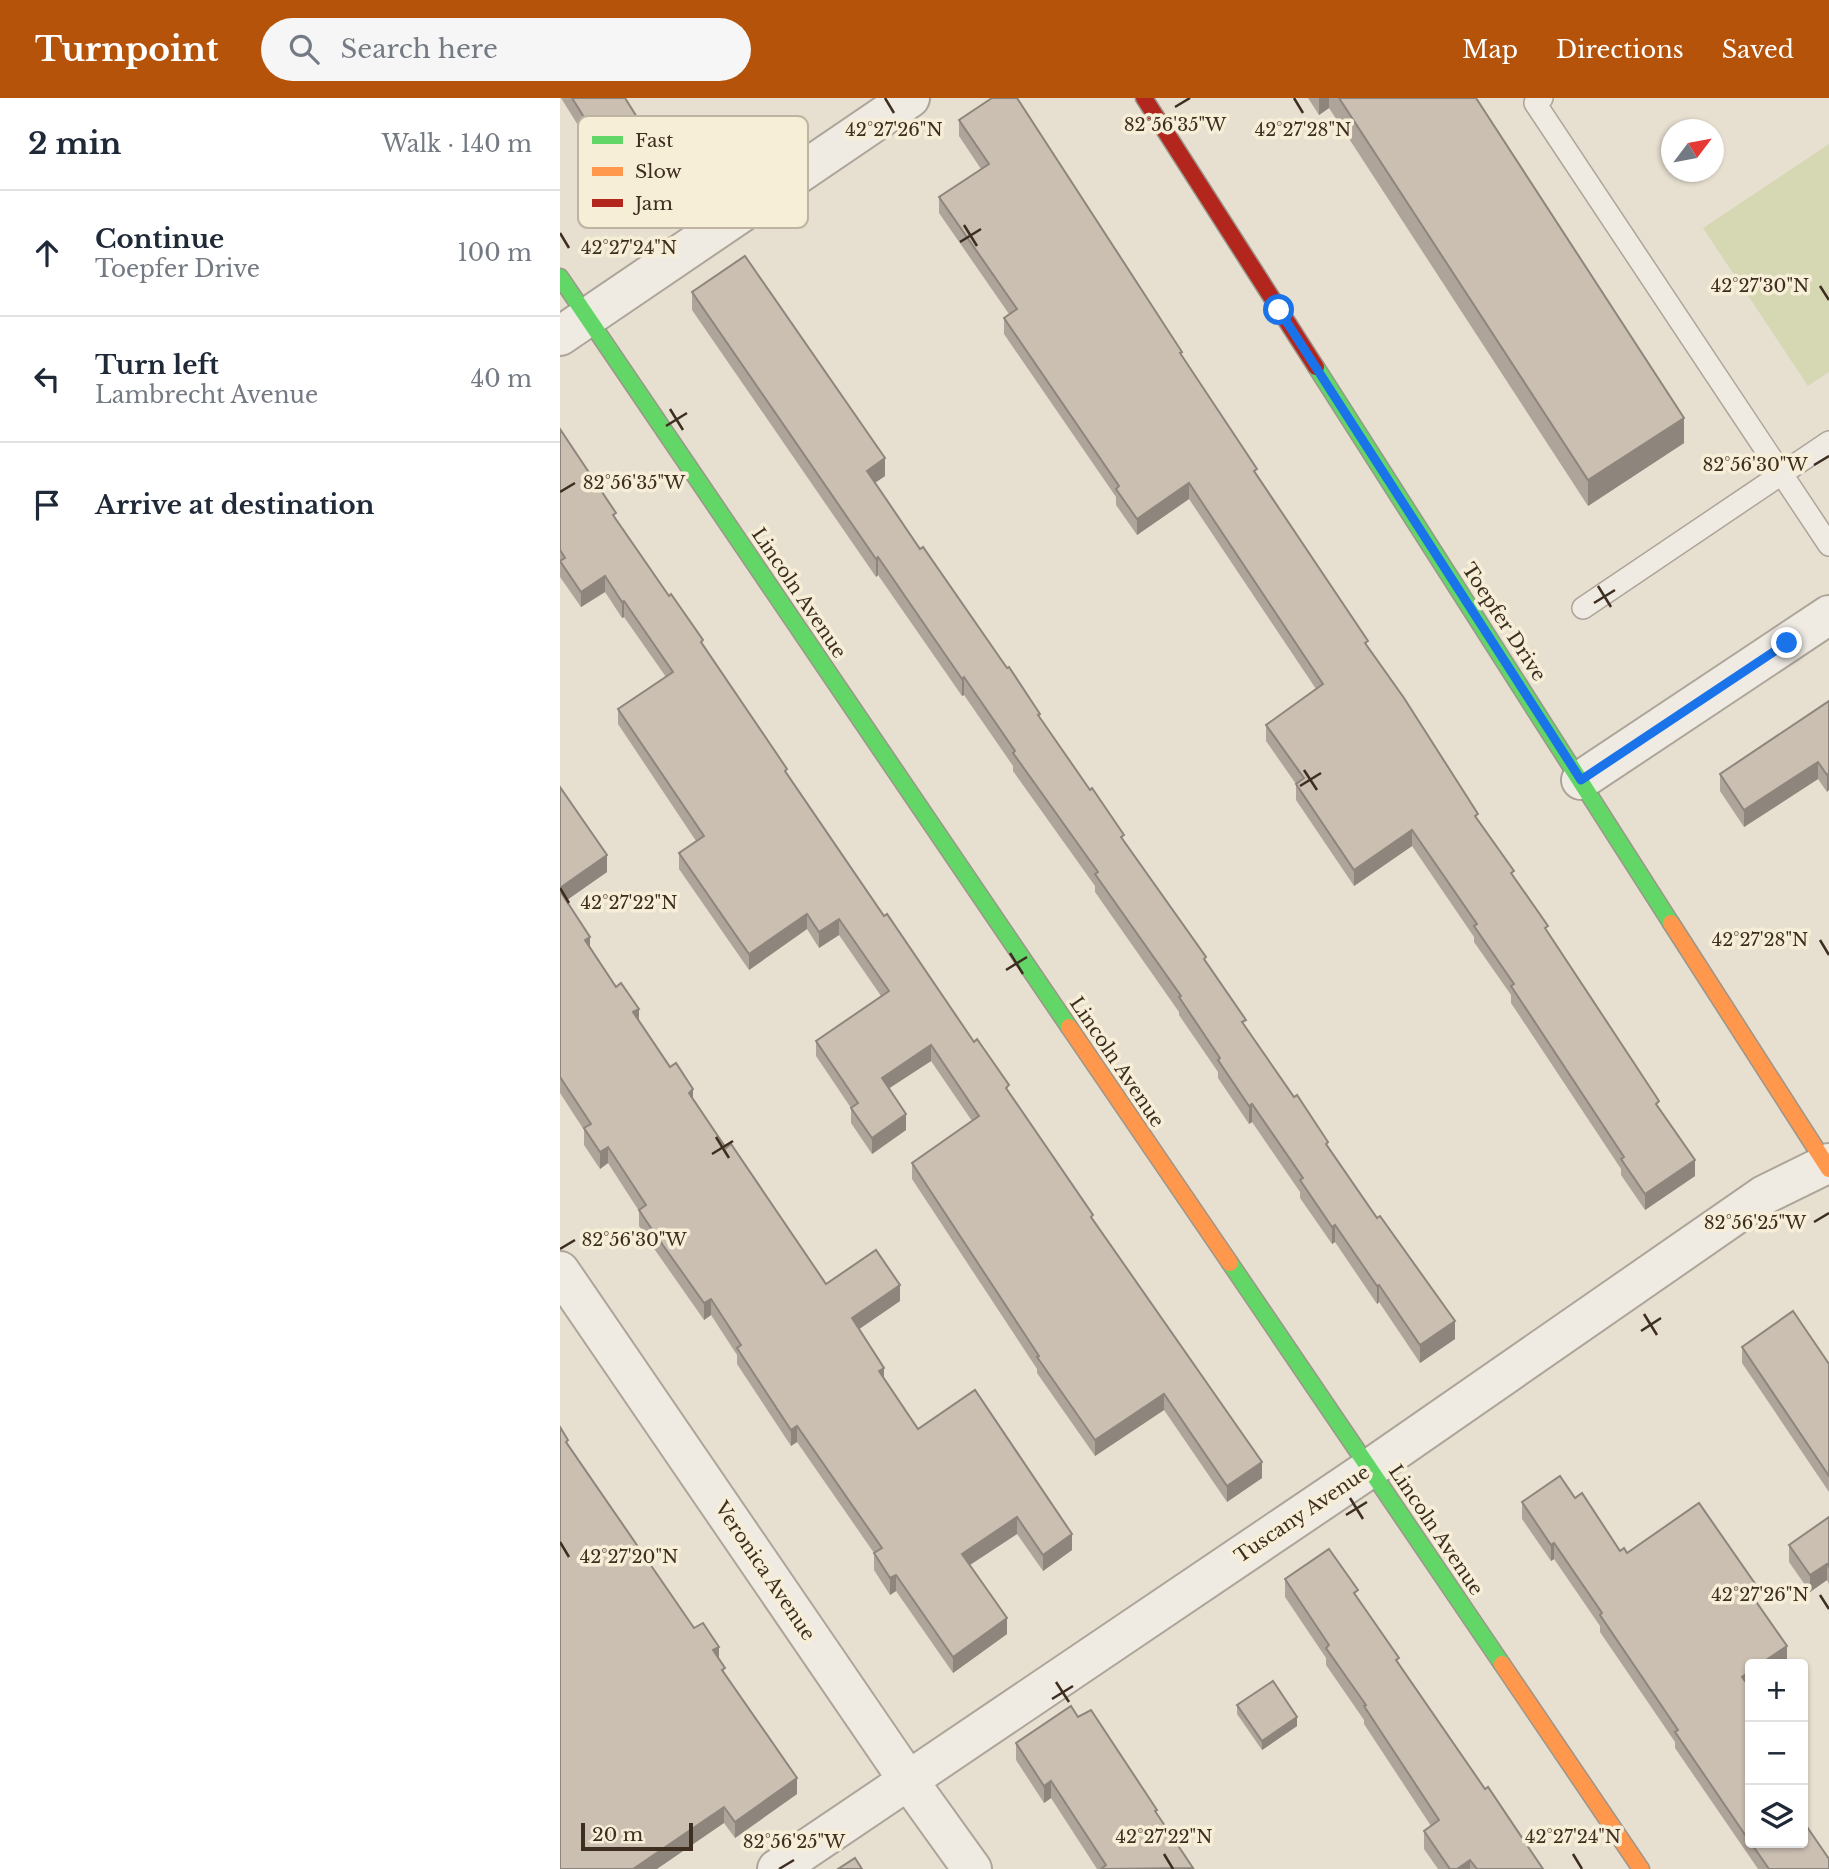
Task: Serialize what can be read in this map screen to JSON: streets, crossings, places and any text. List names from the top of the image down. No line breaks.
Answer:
{"streets":{"street":["Lincoln Avenue","Toepfer Drive","Tuscany Avenue","Veronica Avenue"]},"crossings":[["Lincoln Avenue","Tuscany Avenue"],["Toepfer Drive","Tuscany Avenue"],["Tuscany Avenue","Veronica Avenue"]],"legend":["Fast","Slow","Jam"],"scale_bar":"20 m","north":"top right","page":{"header":"Turnpoint","search":"Search here","nav":["Map","Directions","Saved"],"heading":["2 min","Walk · 140 m"],"list":[["Continue","Toepfer Drive","100 m"],["Turn left","Lambrecht Avenue","40 m"],"Arrive at destination"],"map_buttons":["+","−"],"scale":"20 m"},"coordinates":["82°56'35\"W","42°27'26\"N","42°27'28\"N","42°27'24\"N","42°27'30\"N","82°56'30\"W","42°27'22\"N","82°56'25\"W","42°27'20\"N"]}
